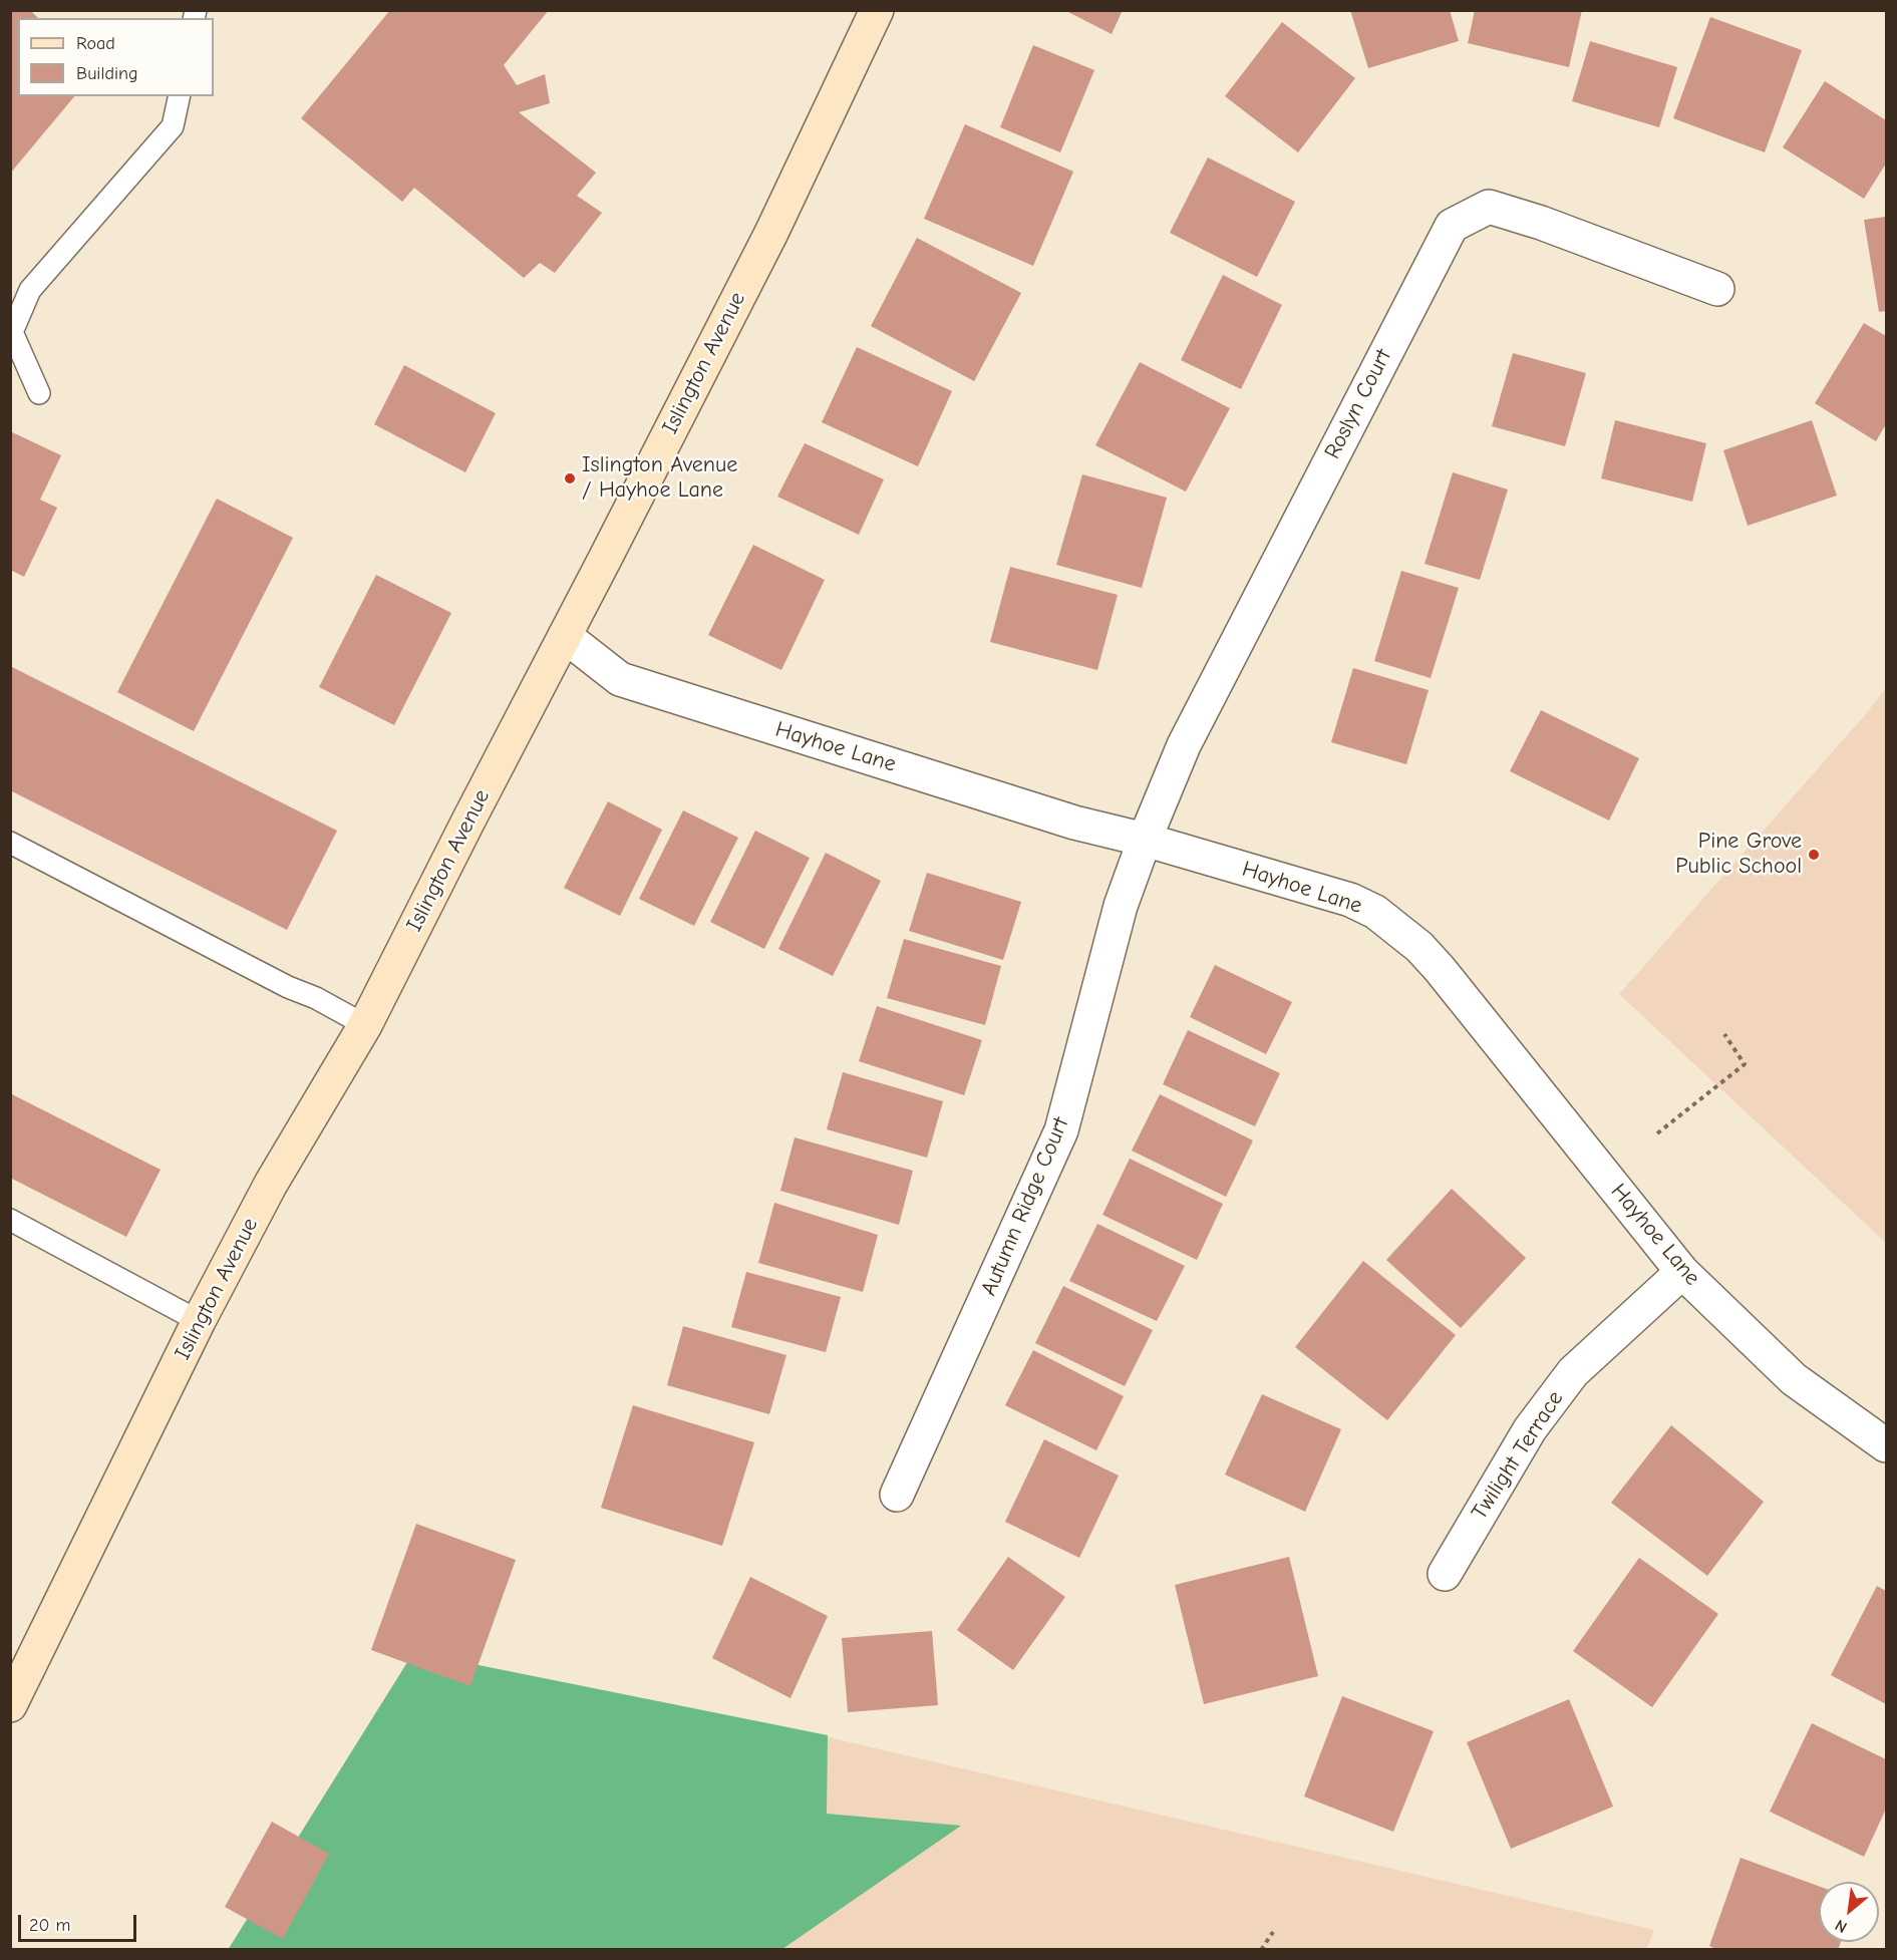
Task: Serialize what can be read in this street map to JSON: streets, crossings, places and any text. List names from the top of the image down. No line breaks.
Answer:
{"streets":{"main road":["Islington Avenue"],"street":["Roslyn Court","Hayhoe Lane","Autumn Ridge Court","Twilight Terrace"]},"crossings":[["Islington Avenue","Hayhoe Lane"],["Roslyn Court","Hayhoe Lane"],["Roslyn Court","Autumn Ridge Court"],["Hayhoe Lane","Autumn Ridge Court"],["Hayhoe Lane","Twilight Terrace"]],"places":["Islington Avenue / Hayhoe Lane","Pine Grove Public School"],"legend":["Road","Building"],"scale_bar":"20 m","north":"bottom left"}
